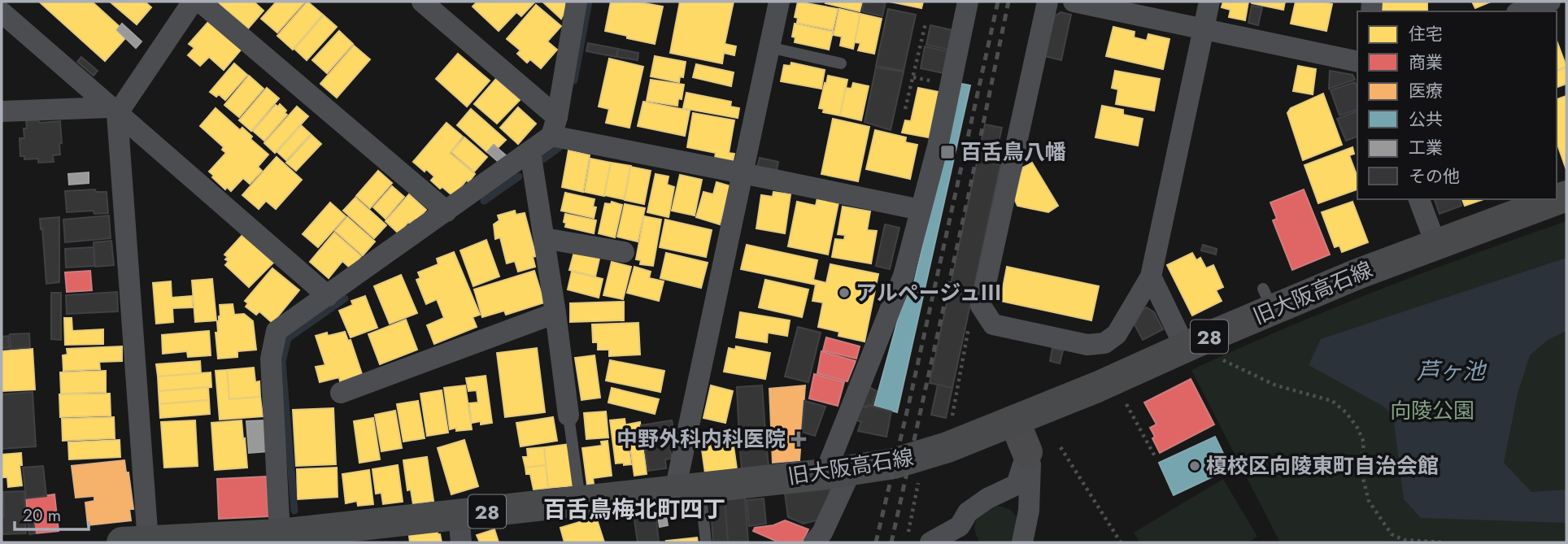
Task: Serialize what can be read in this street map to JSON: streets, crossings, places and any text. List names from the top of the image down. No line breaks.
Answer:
{"streets":{"main road":["旧大阪高石線","28"]},"districts":["百舌鳥梅北町四丁"],"water":["芦ヶ池"],"parks":["向陵公園"],"places":{"transit":["百舌鳥八幡"],"other":["アルページュⅢ","榎校区向陵東町自治会館"],"health":["中野外科内科医院"]},"legend":["住宅","商業","医療","公共","工業","その他"],"scale_bar":"20 m"}
